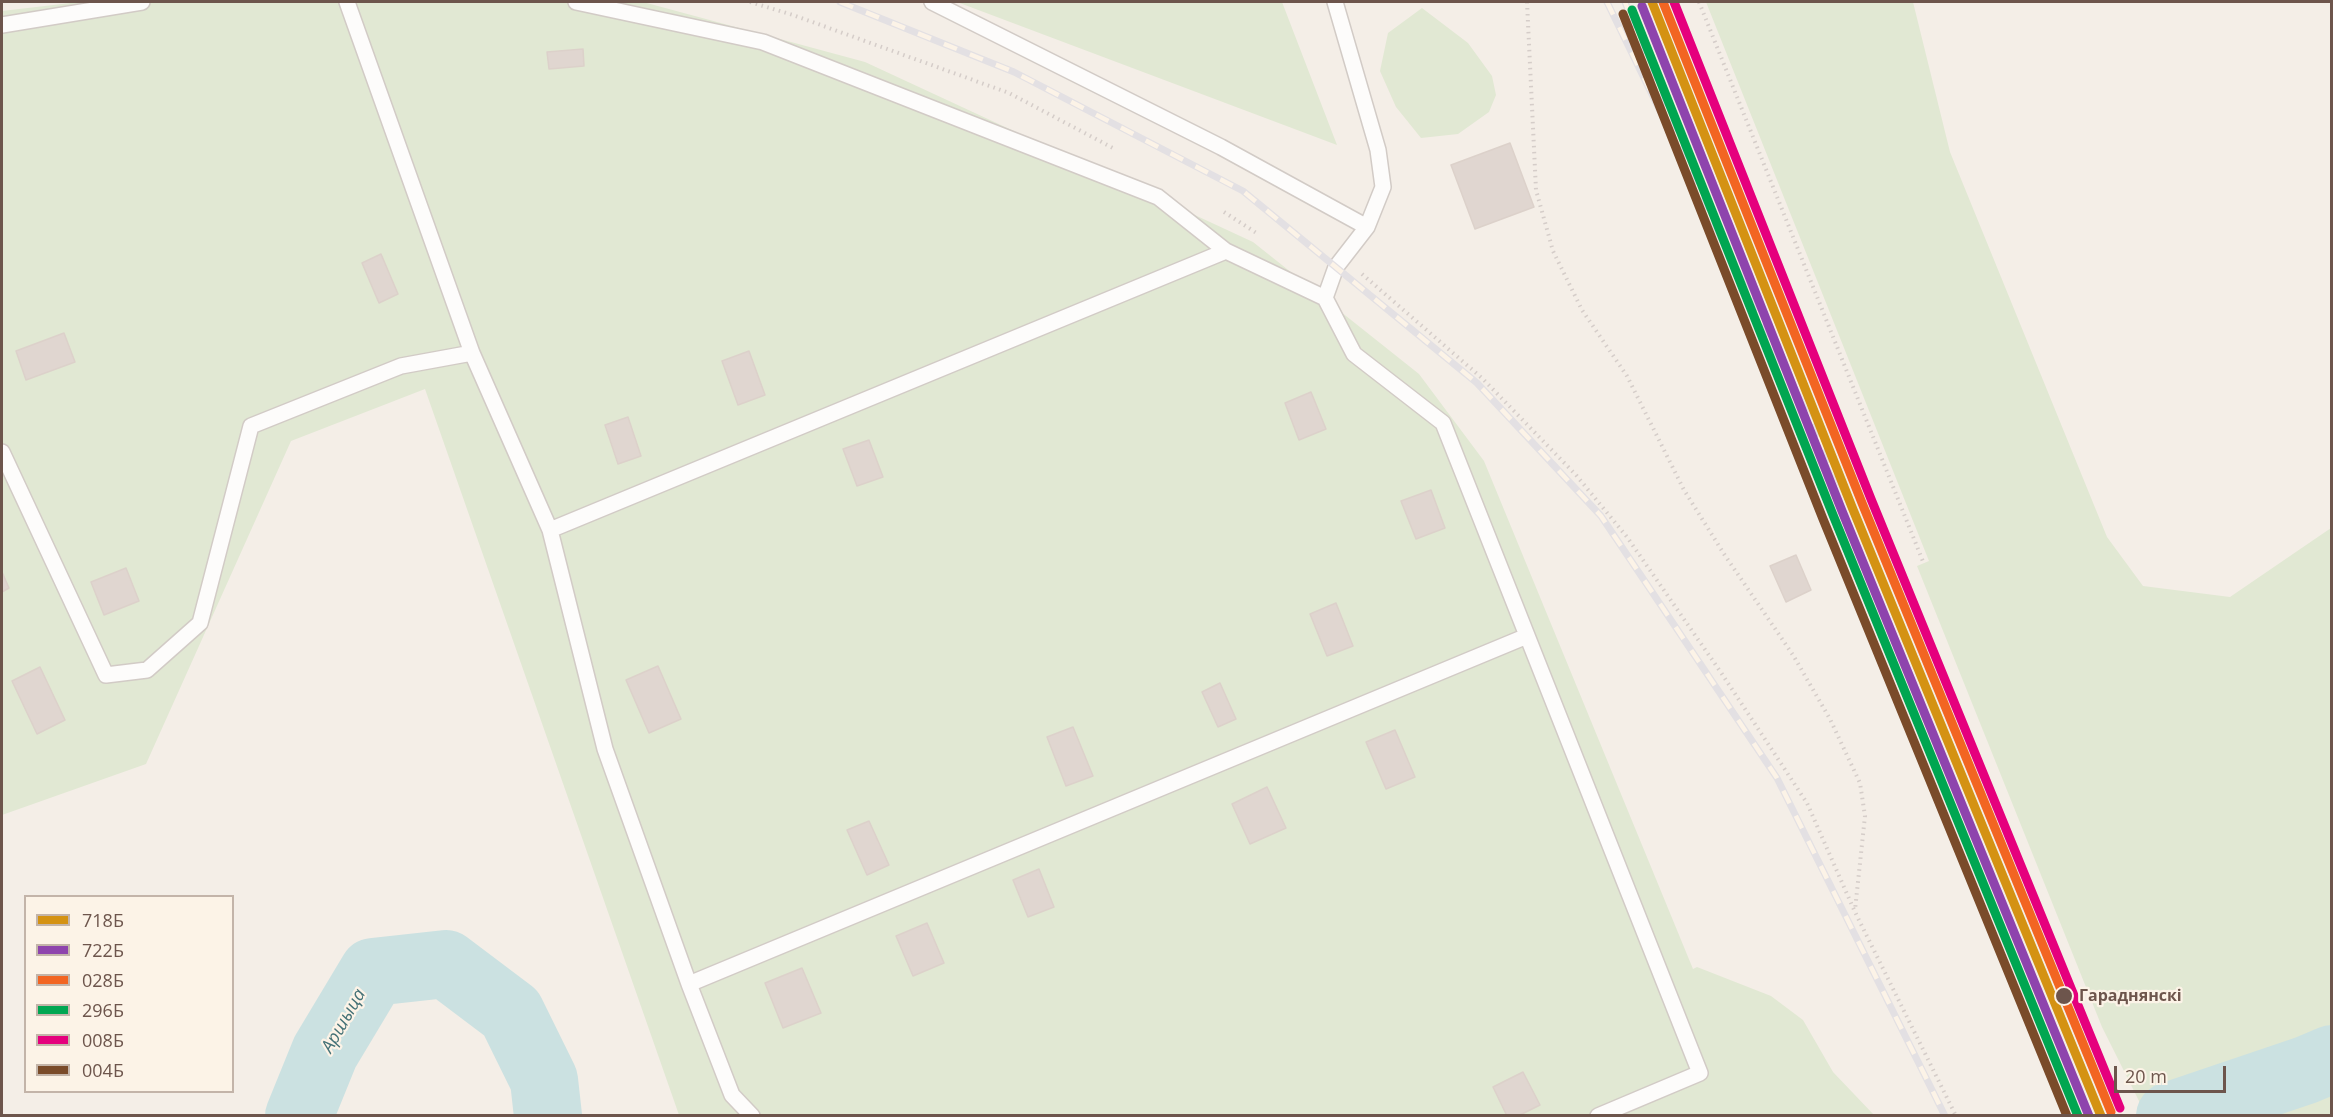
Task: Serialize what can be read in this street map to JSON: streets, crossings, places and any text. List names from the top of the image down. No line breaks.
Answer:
{"water":["Аршыца"],"places":["Гараднянскі"],"lines":["transit line 718Б","transit line 028Б","transit line 008Б","transit line 722Б","transit line 296Б","transit line 004Б"],"legend":["718Б","722Б","028Б","296Б","008Б","004Б"],"scale_bar":"20 m"}
